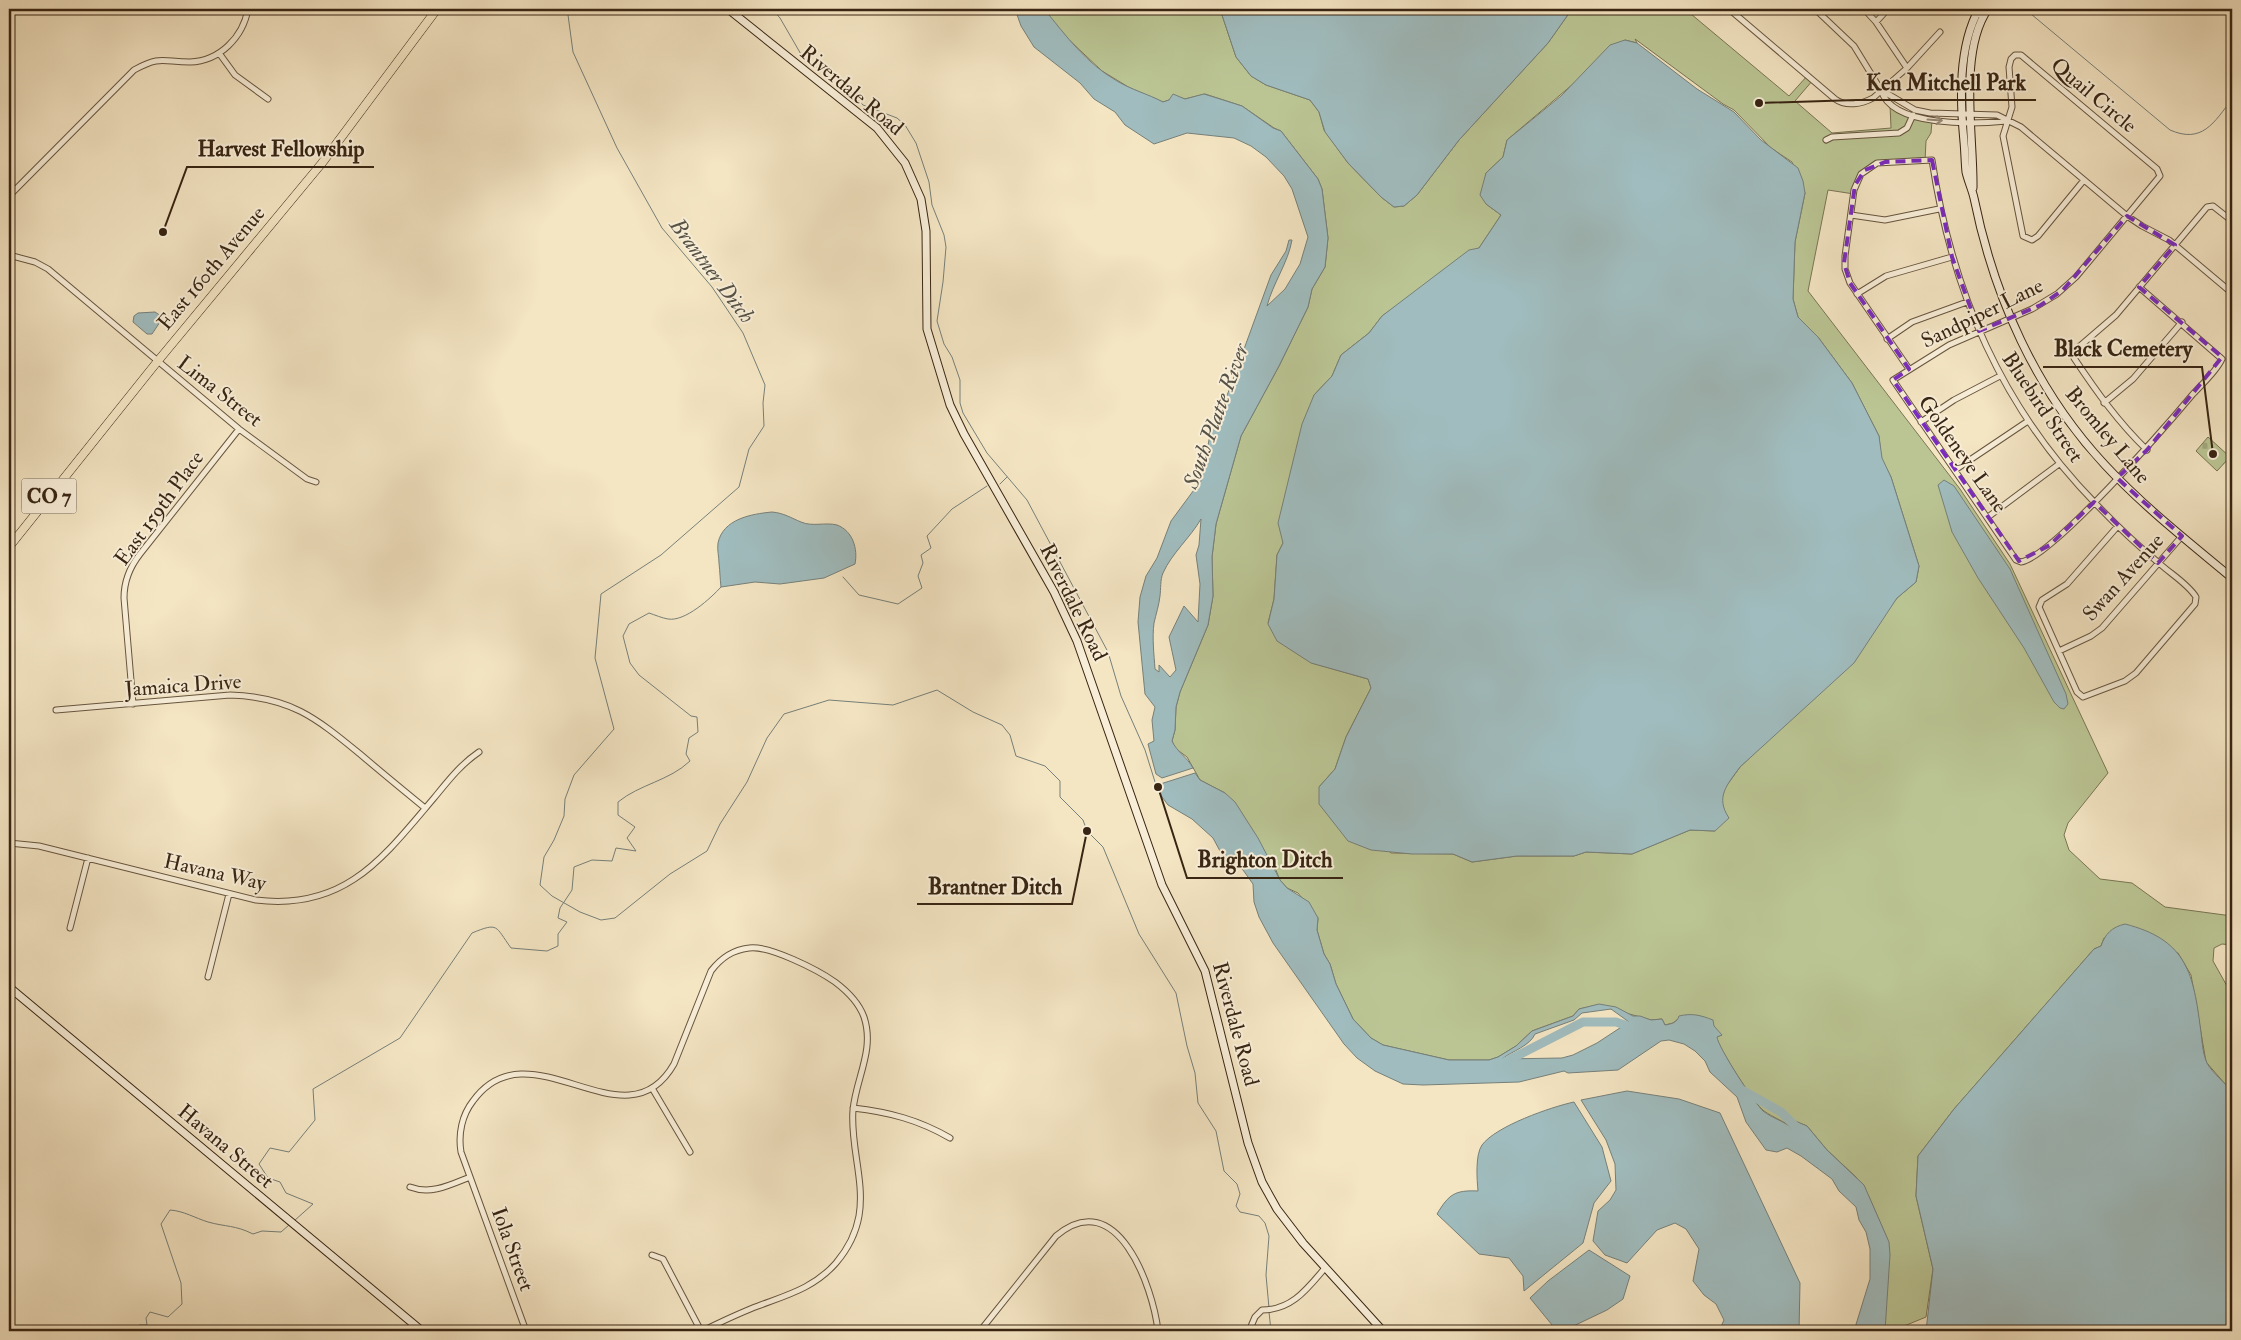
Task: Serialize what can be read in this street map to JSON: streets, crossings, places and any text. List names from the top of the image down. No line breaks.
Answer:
{"streets":{"main road":["East 160th Avenue","CO 7"],"street":["Riverdale Road","Quail Circle","Sandpiper Lane","Lima Street","Bluebird Street","Bromley Lane","Goldeneye Lane","East 159th Place","Swan Avenue","Jamaica Drive","Havana Way","Havana Street","Iola Street"]},"crossings":[["Quail Circle","Sandpiper Lane"],["East 160th Avenue","Lima Street"],["Sandpiper Lane","Bluebird Street"],["Sandpiper Lane","Bromley Lane"],["Sandpiper Lane","Goldeneye Lane"],["Lima Street","East 159th Place"],["Bluebird Street","Goldeneye Lane"],["Bluebird Street","Swan Avenue"],["Bromley Lane","Swan Avenue"],["East 159th Place","Jamaica Drive"],["Jamaica Drive","Havana Way"]],"water":["Brantner Ditch","South Platte River"],"places":["Ken Mitchell Park","Harvest Fellowship","Black Cemetery","Brighton Ditch","Brantner Ditch"]}
